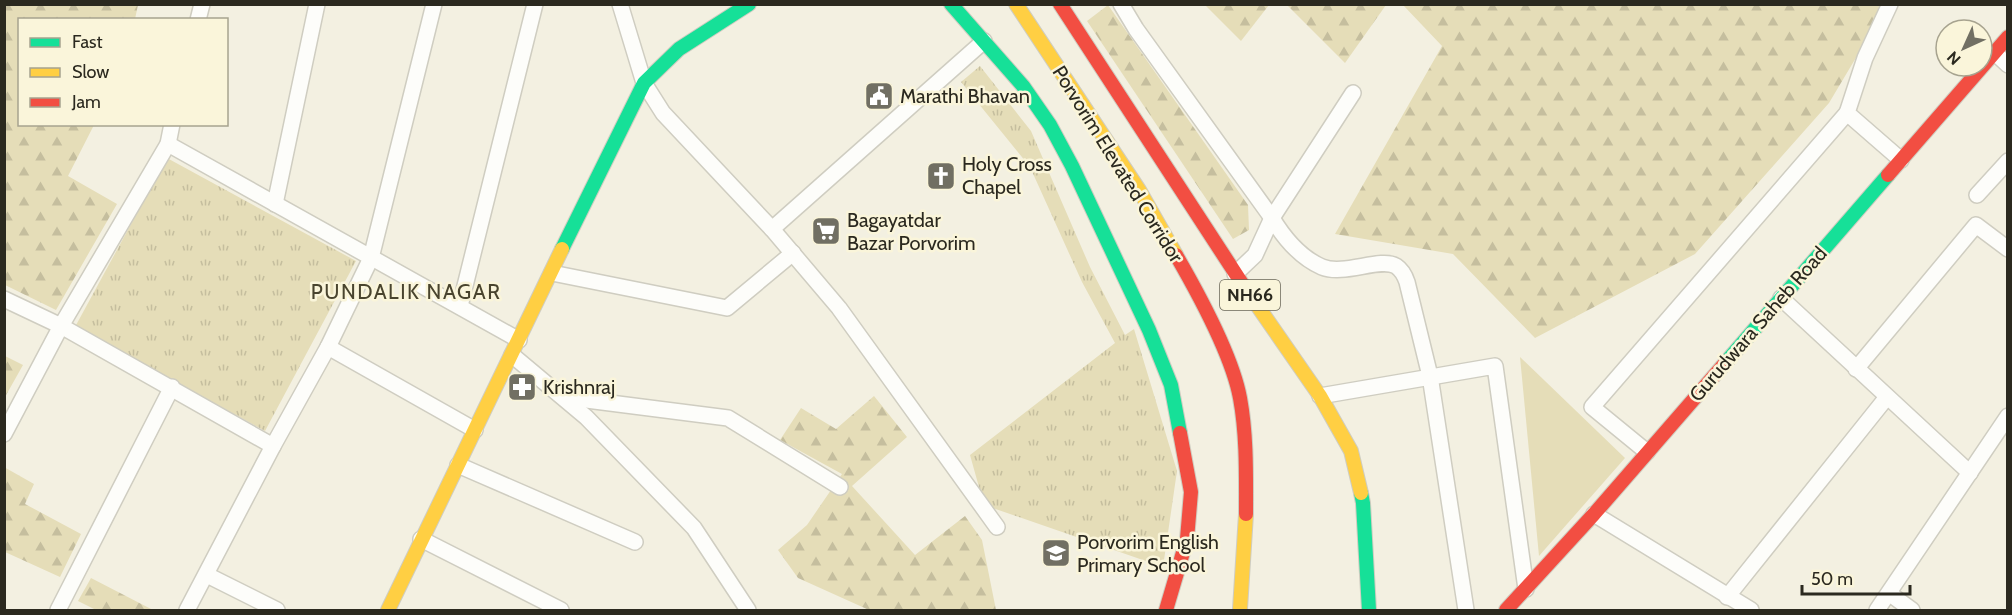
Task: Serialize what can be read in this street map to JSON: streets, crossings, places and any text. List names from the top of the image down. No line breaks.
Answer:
{"streets":{"main road":["Porvorim Elevated Corridor","NH66","Gurudwara Saheb Road"]},"districts":["PUNDALIK NAGAR"],"places":{"public building":["Marathi Bhavan"],"church":["Holy Cross Chapel"],"supermarket":["Bagayatdar Bazar Porvorim"],"pharmacy":["Krishnraj"],"school or university":["Porvorim English Primary School"]},"legend":["Fast","Slow","Jam"],"scale_bar":"50 m","north":"bottom left"}
